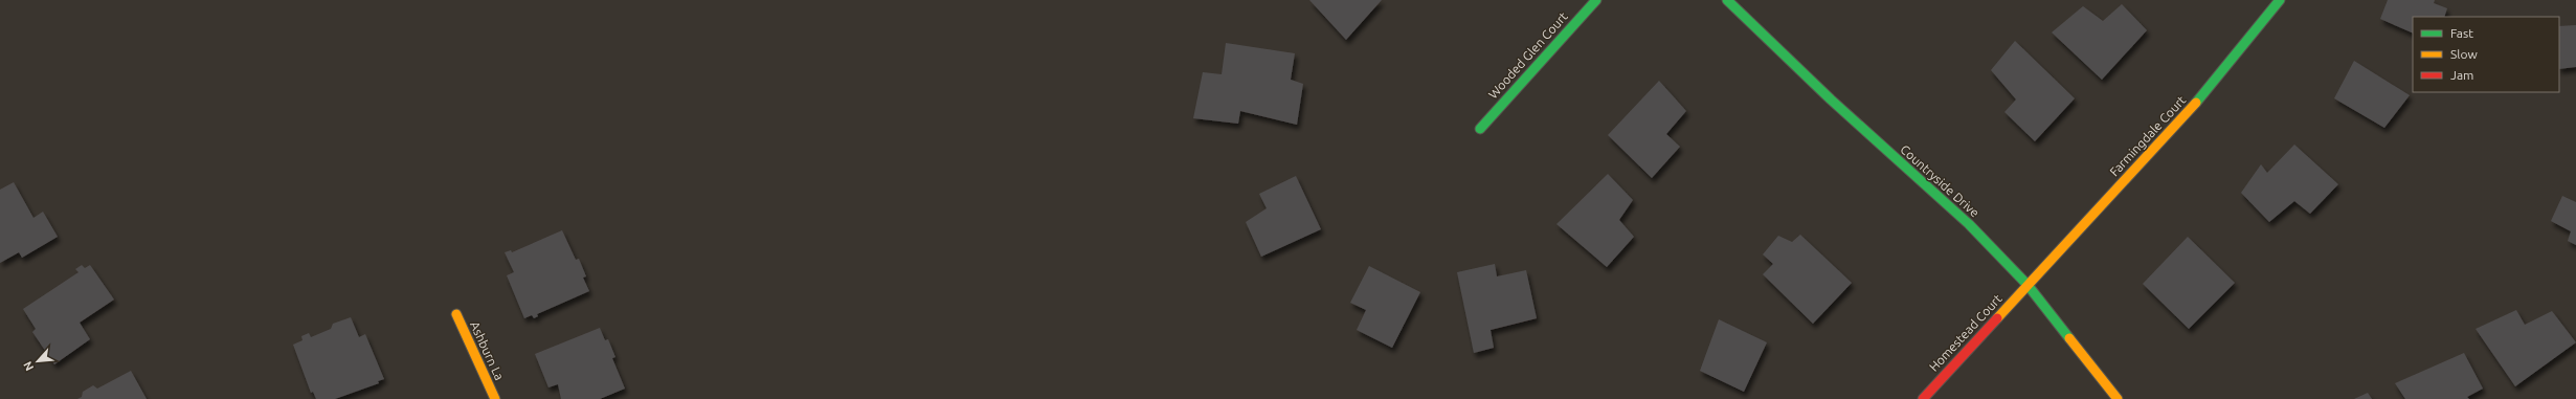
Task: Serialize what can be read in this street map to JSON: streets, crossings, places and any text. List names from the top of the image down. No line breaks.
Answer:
{"streets":{"street":["Wooded Glen Court","Farmingdale Court","Countryside Drive","Homestead Court","Ashburn La"]},"crossings":[["Farmingdale Court","Countryside Drive"],["Farmingdale Court","Homestead Court"],["Countryside Drive","Homestead Court"]],"legend":["Fast","Slow","Jam"],"north":"bottom left"}
